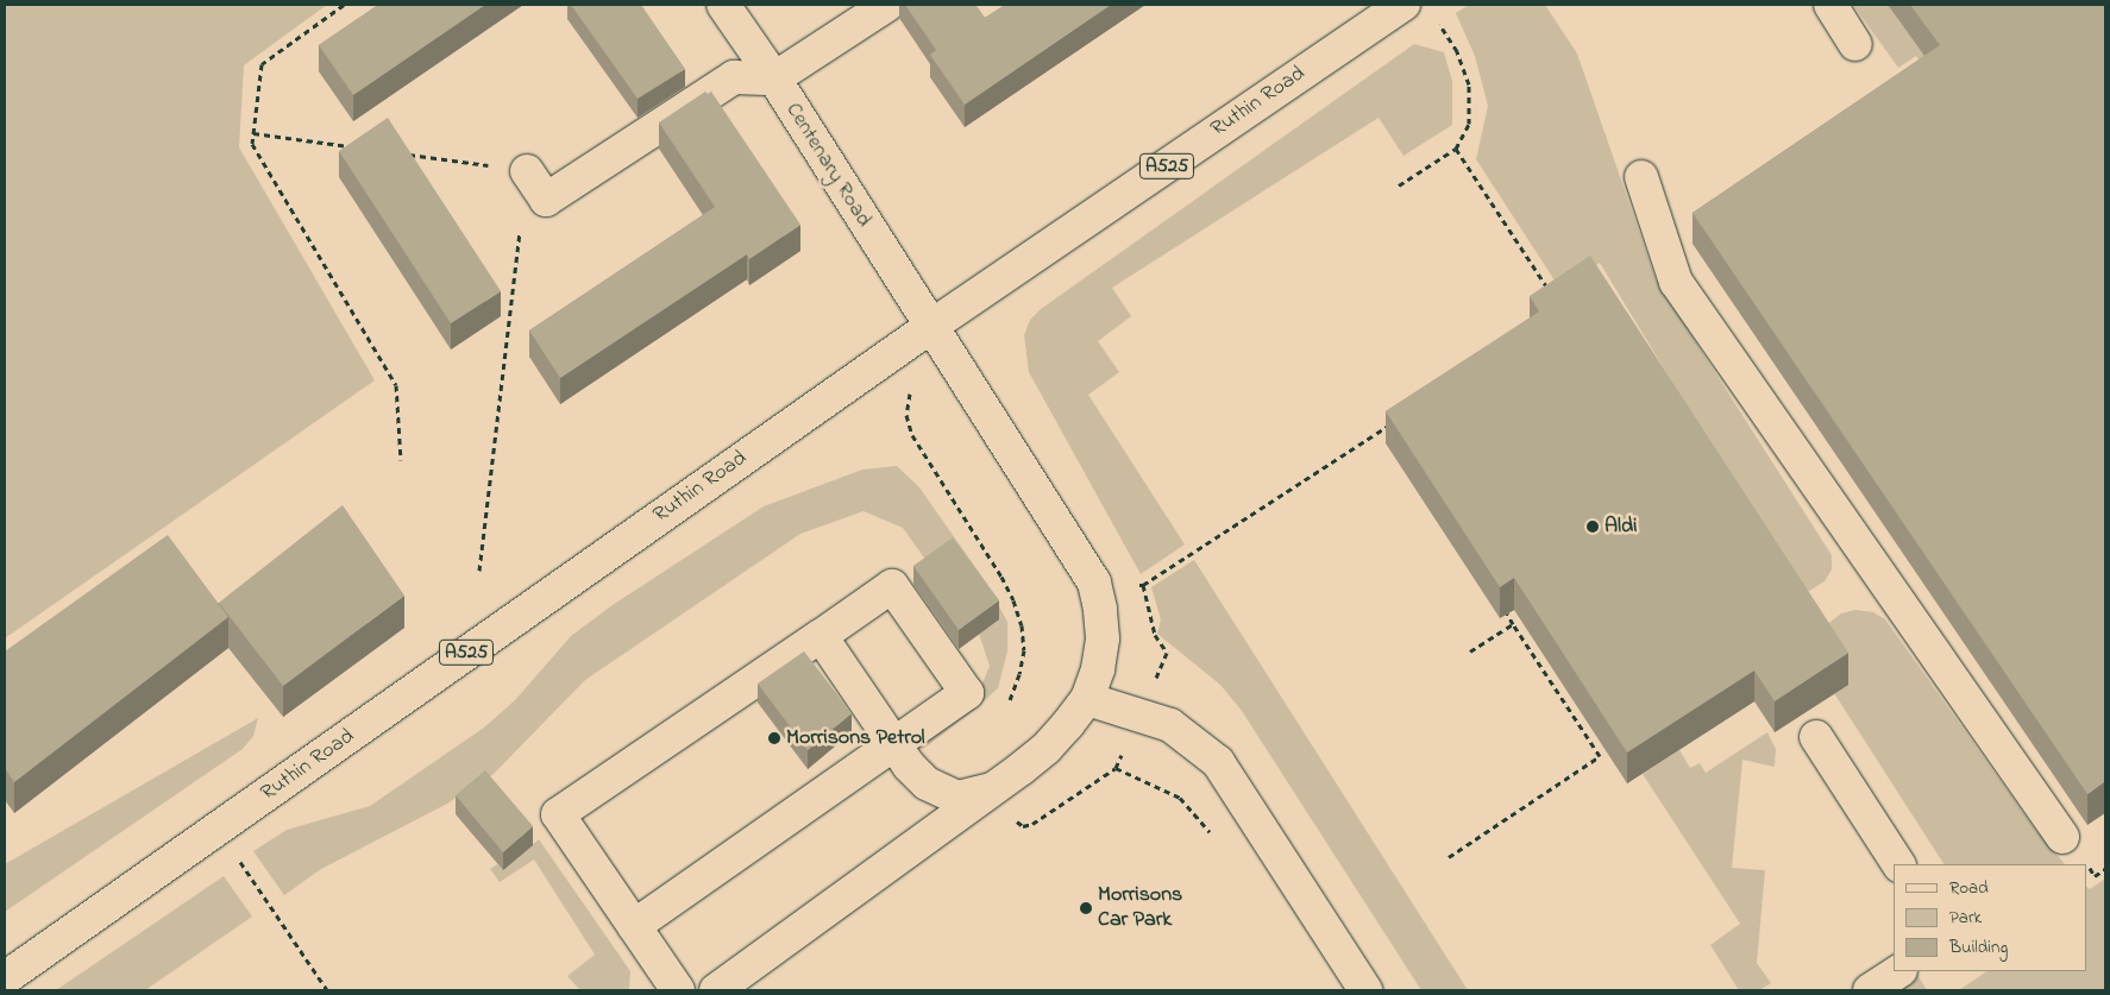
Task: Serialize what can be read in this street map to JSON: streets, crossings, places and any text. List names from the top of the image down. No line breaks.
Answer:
{"streets":{"main road":["Ruthin Road","Centenary Road","A525"]},"crossings":[["Ruthin Road","Centenary Road"]],"places":["Aldi","Morrisons Petrol","Morrisons Car Park"],"legend":["Road","Park","Building"]}
